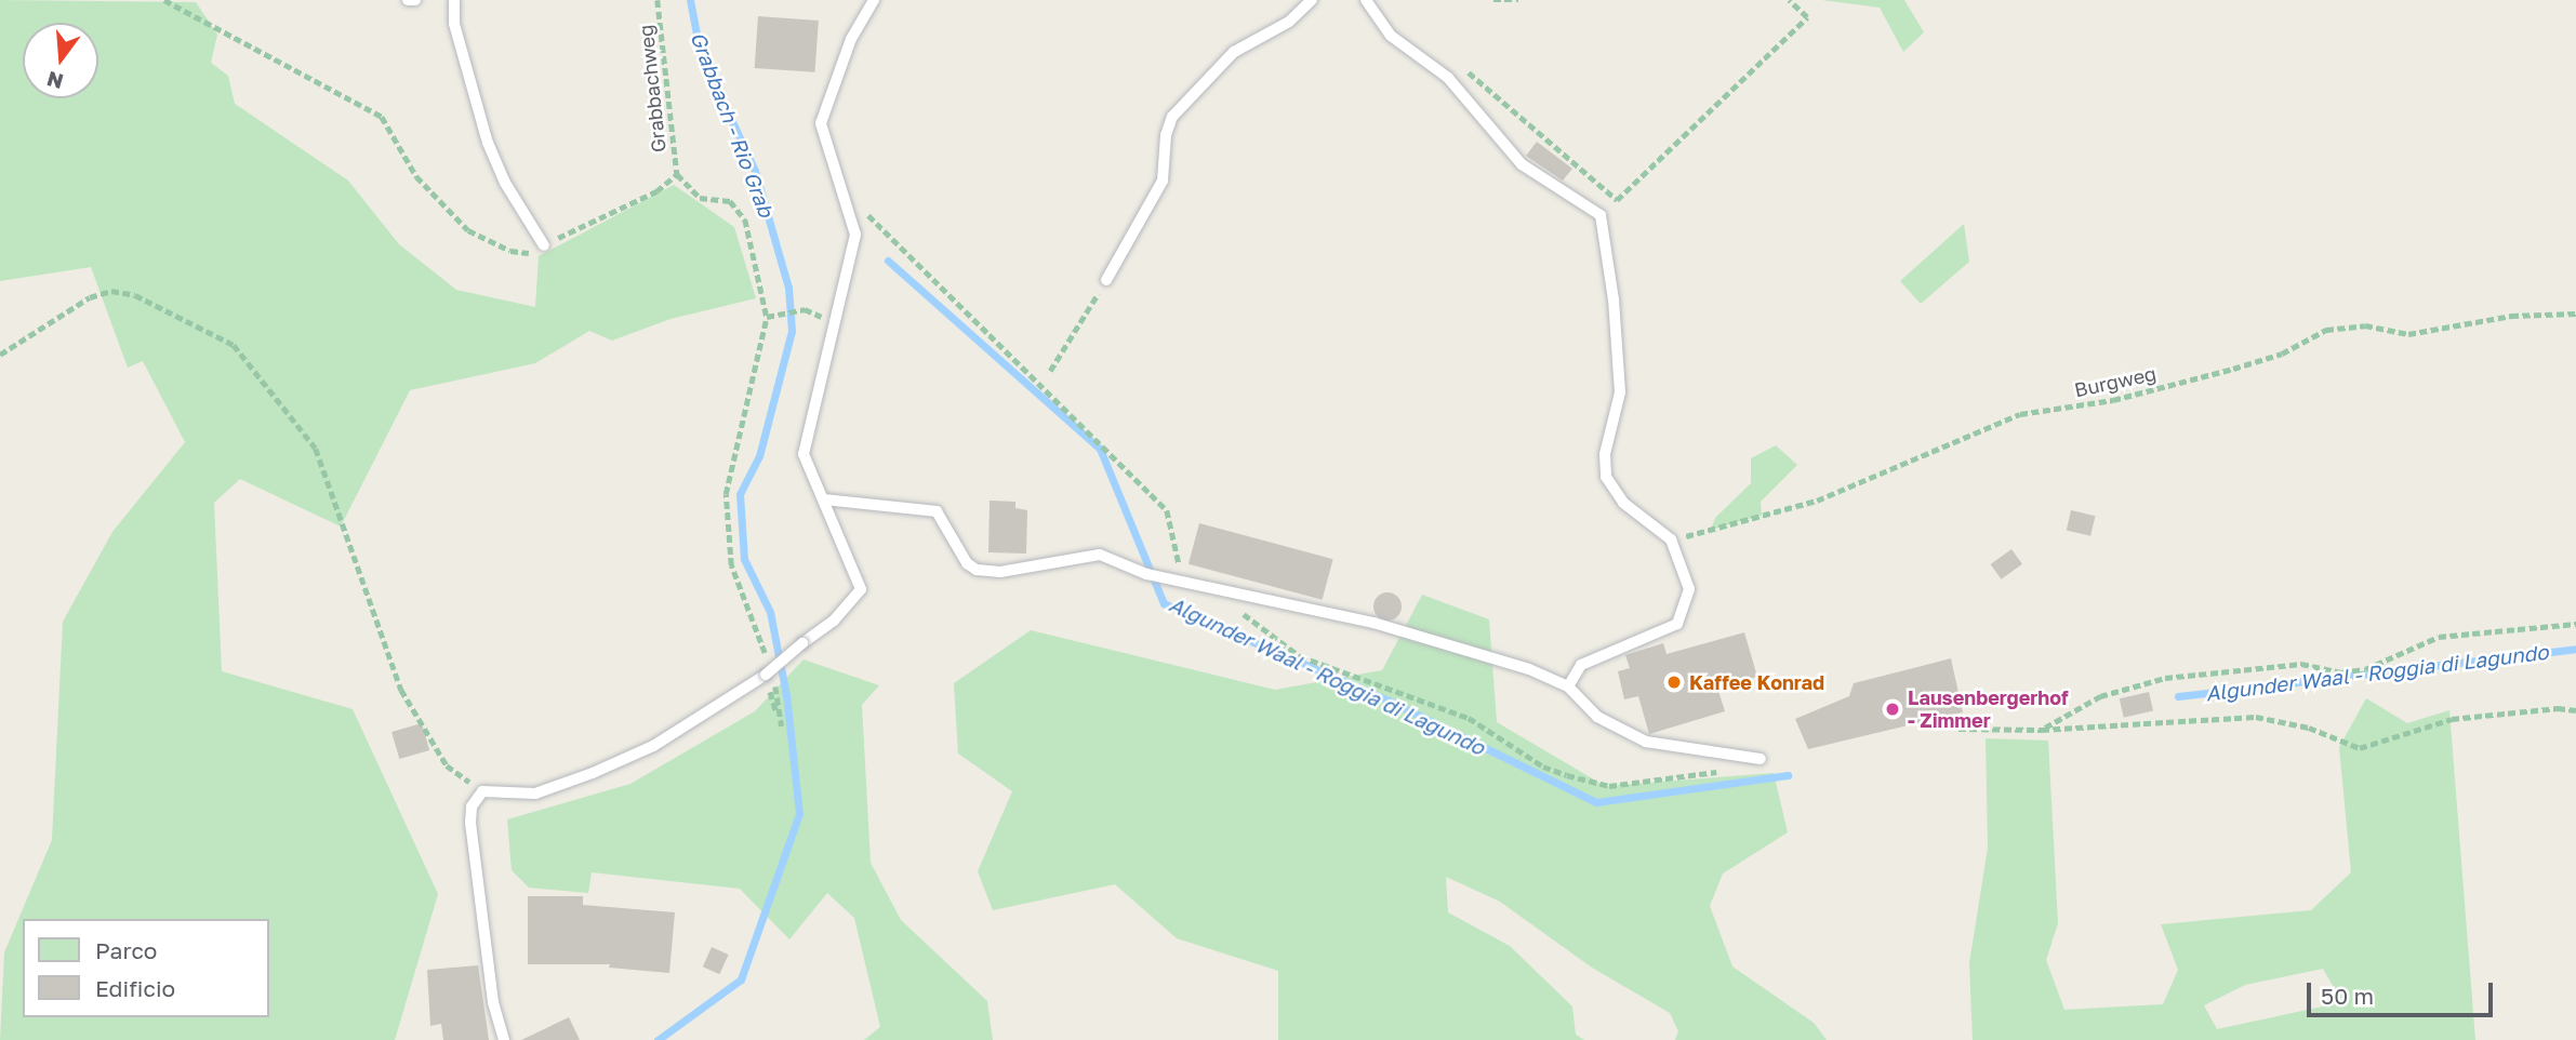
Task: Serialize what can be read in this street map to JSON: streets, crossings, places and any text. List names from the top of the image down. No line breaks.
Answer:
{"streets":{"path":["Grabbachweg","Burgweg"]},"water":["Grabbach - Rio Grab","Algunder Waal - Roggia di Lagundo"],"places":["Kaffee Konrad","Lausenbergerhof - Zimmer"],"legend":["Parco","Edificio"],"scale_bar":"50 m","north":"bottom"}
